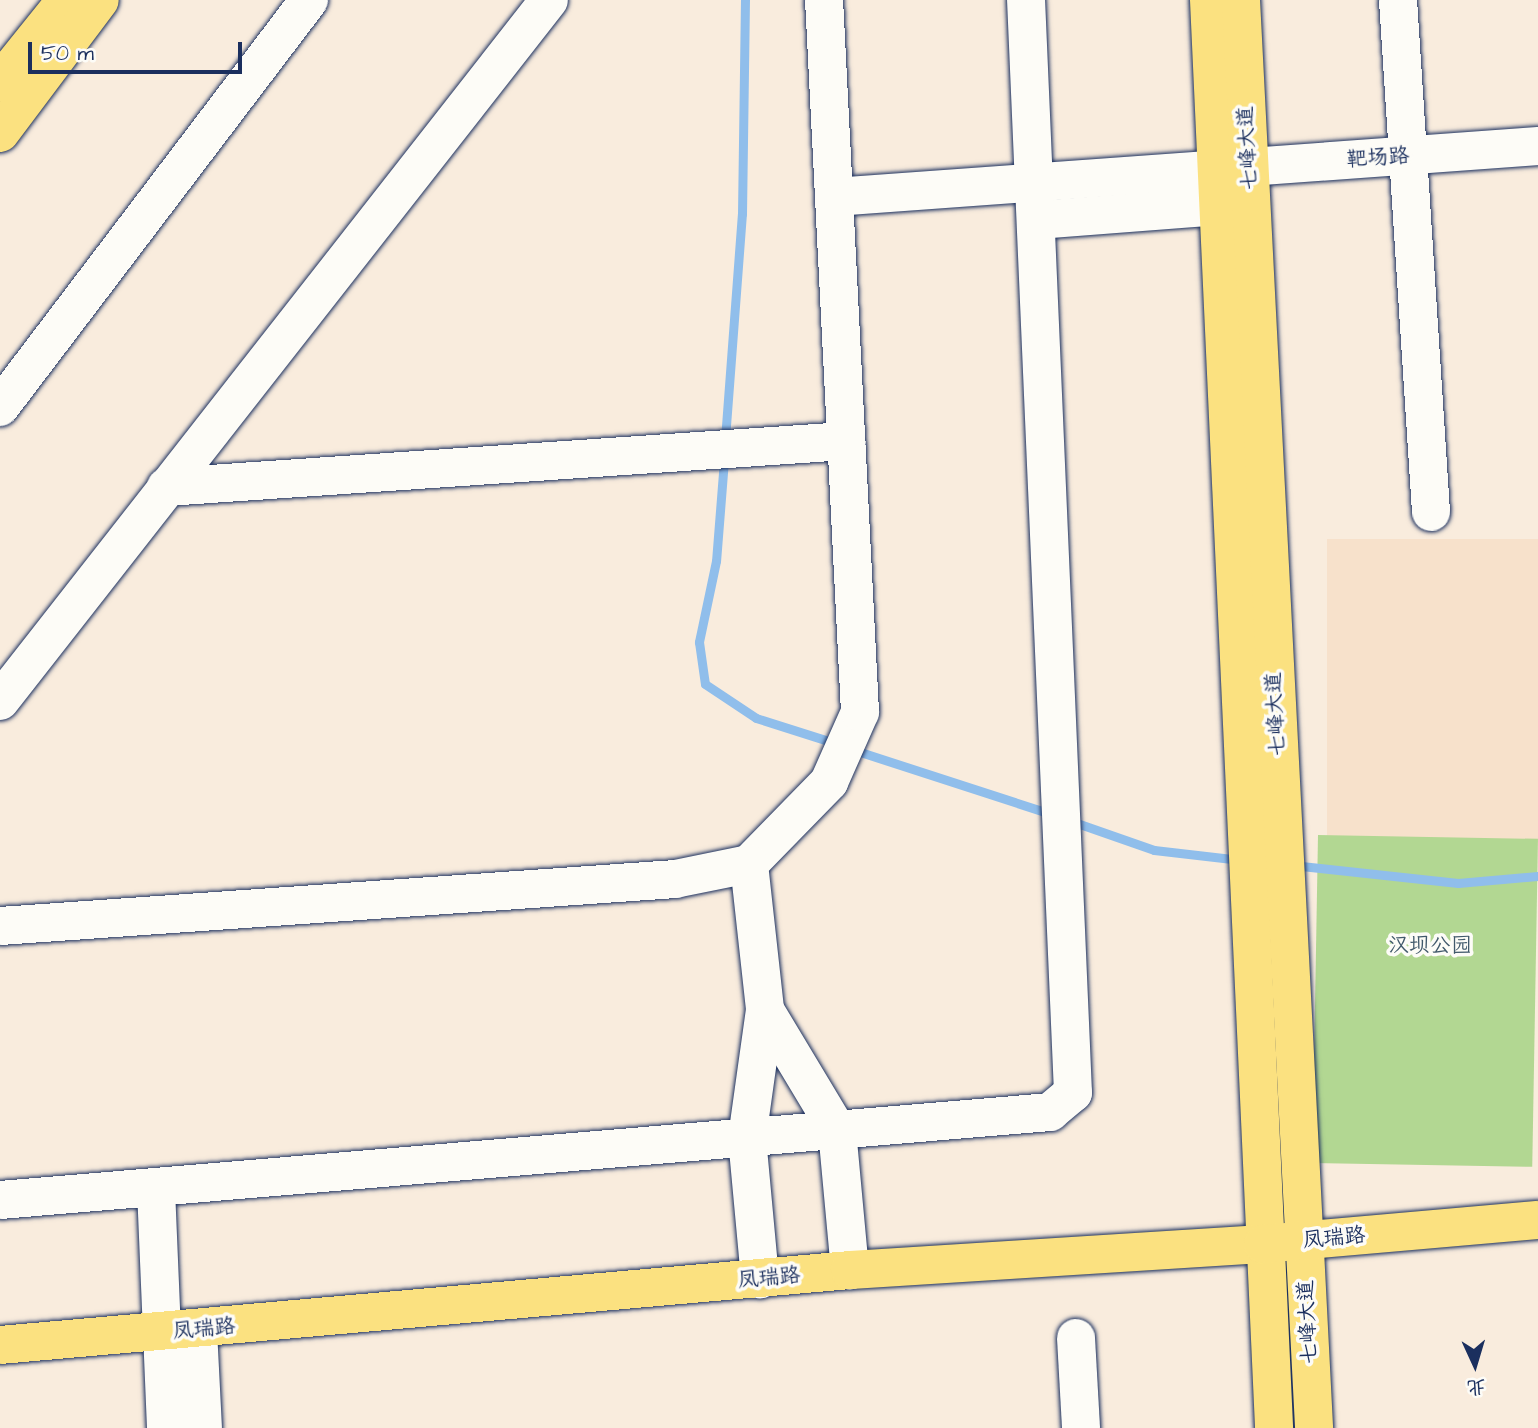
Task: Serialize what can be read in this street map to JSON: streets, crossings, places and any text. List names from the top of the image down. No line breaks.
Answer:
{"streets":{"main road":["七峰大道","凤瑞路"],"street":["靶场路"]},"crossings":[["七峰大道","靶场路"],["七峰大道","凤瑞路"]],"parks":["汉坝公园"],"scale_bar":"50 m","north":"bottom"}
